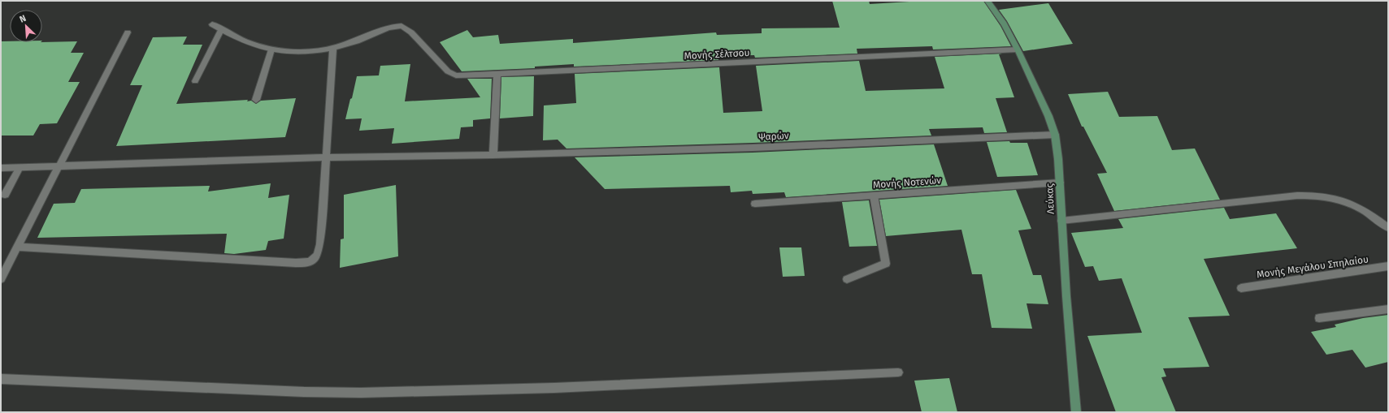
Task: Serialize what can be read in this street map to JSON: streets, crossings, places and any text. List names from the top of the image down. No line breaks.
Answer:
{"streets":{"main road":["Λεύκας"],"street":["Μονής Σέλτσου","Ψαρών","Μονής Νοτενών","Μονής Μεγάλου Σπηλαίου"]},"crossings":[["Μονής Σέλτσου","Λεύκας"],["Ψαρών","Λεύκας"],["Μονής Νοτενών","Λεύκας"]],"north":"top left"}
